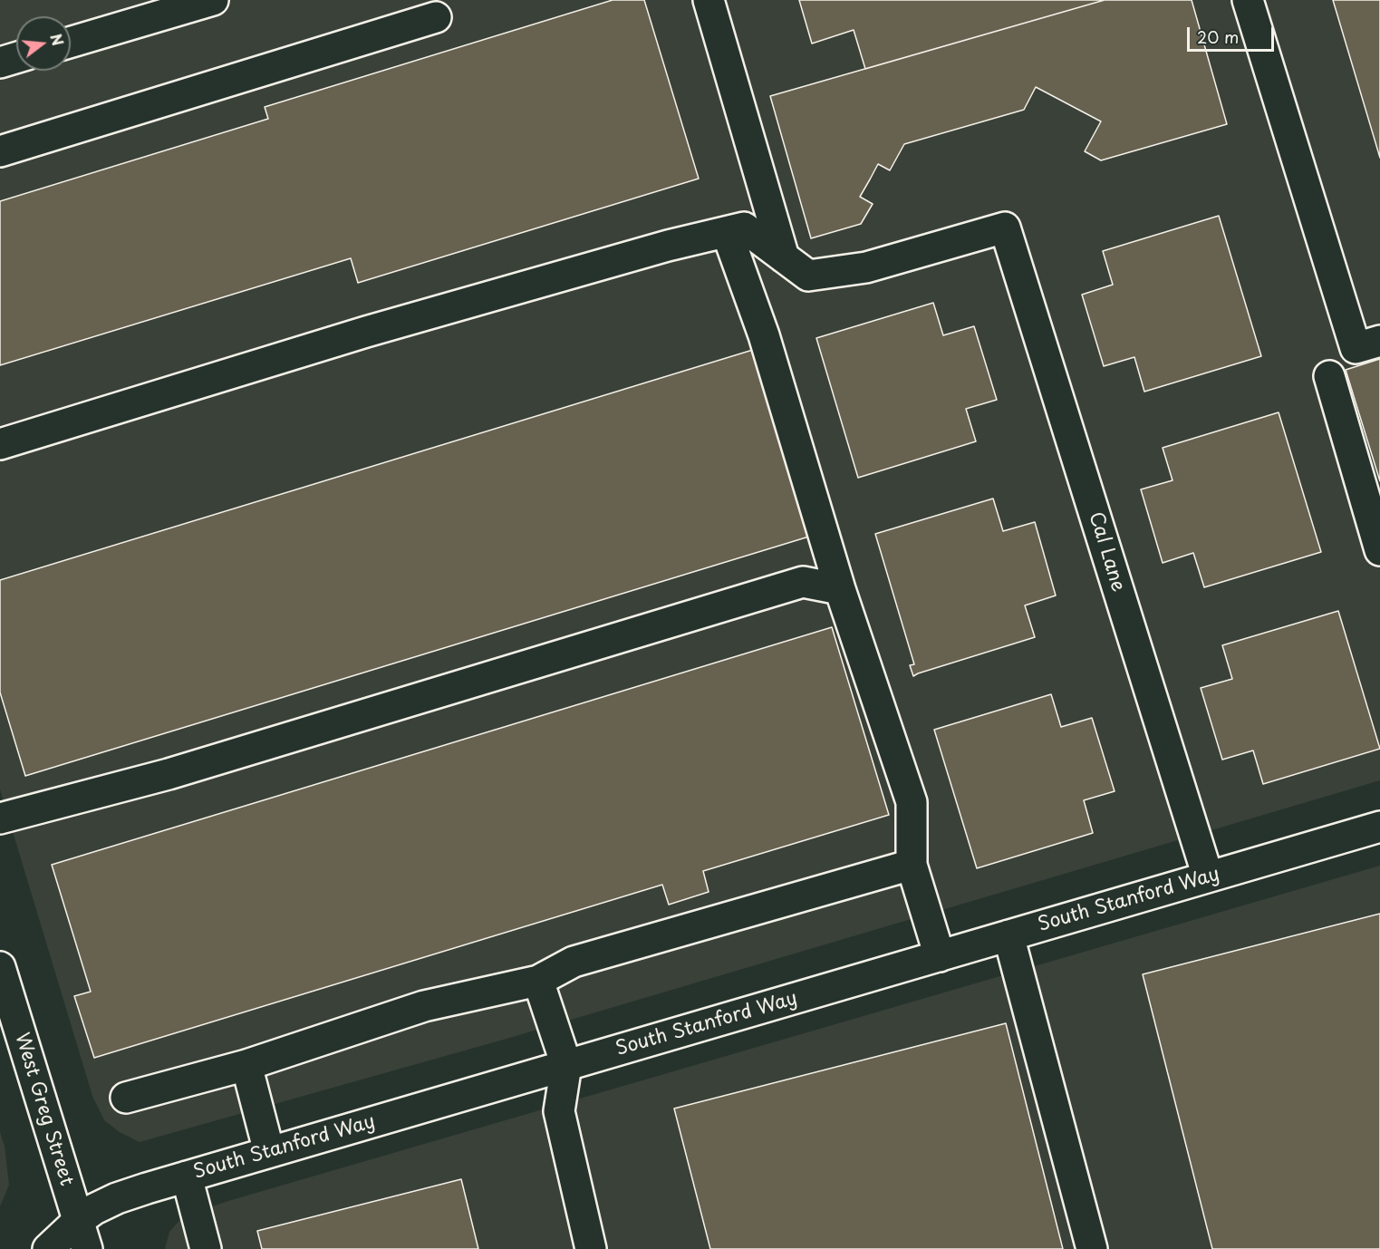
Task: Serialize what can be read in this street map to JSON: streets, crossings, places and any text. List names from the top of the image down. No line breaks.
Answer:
{"streets":{"street":["Cal Lane","South Stanford Way","West Greg Street"]},"crossings":[["Cal Lane","South Stanford Way"],["South Stanford Way","West Greg Street"]],"scale_bar":"20 m","north":"right"}
